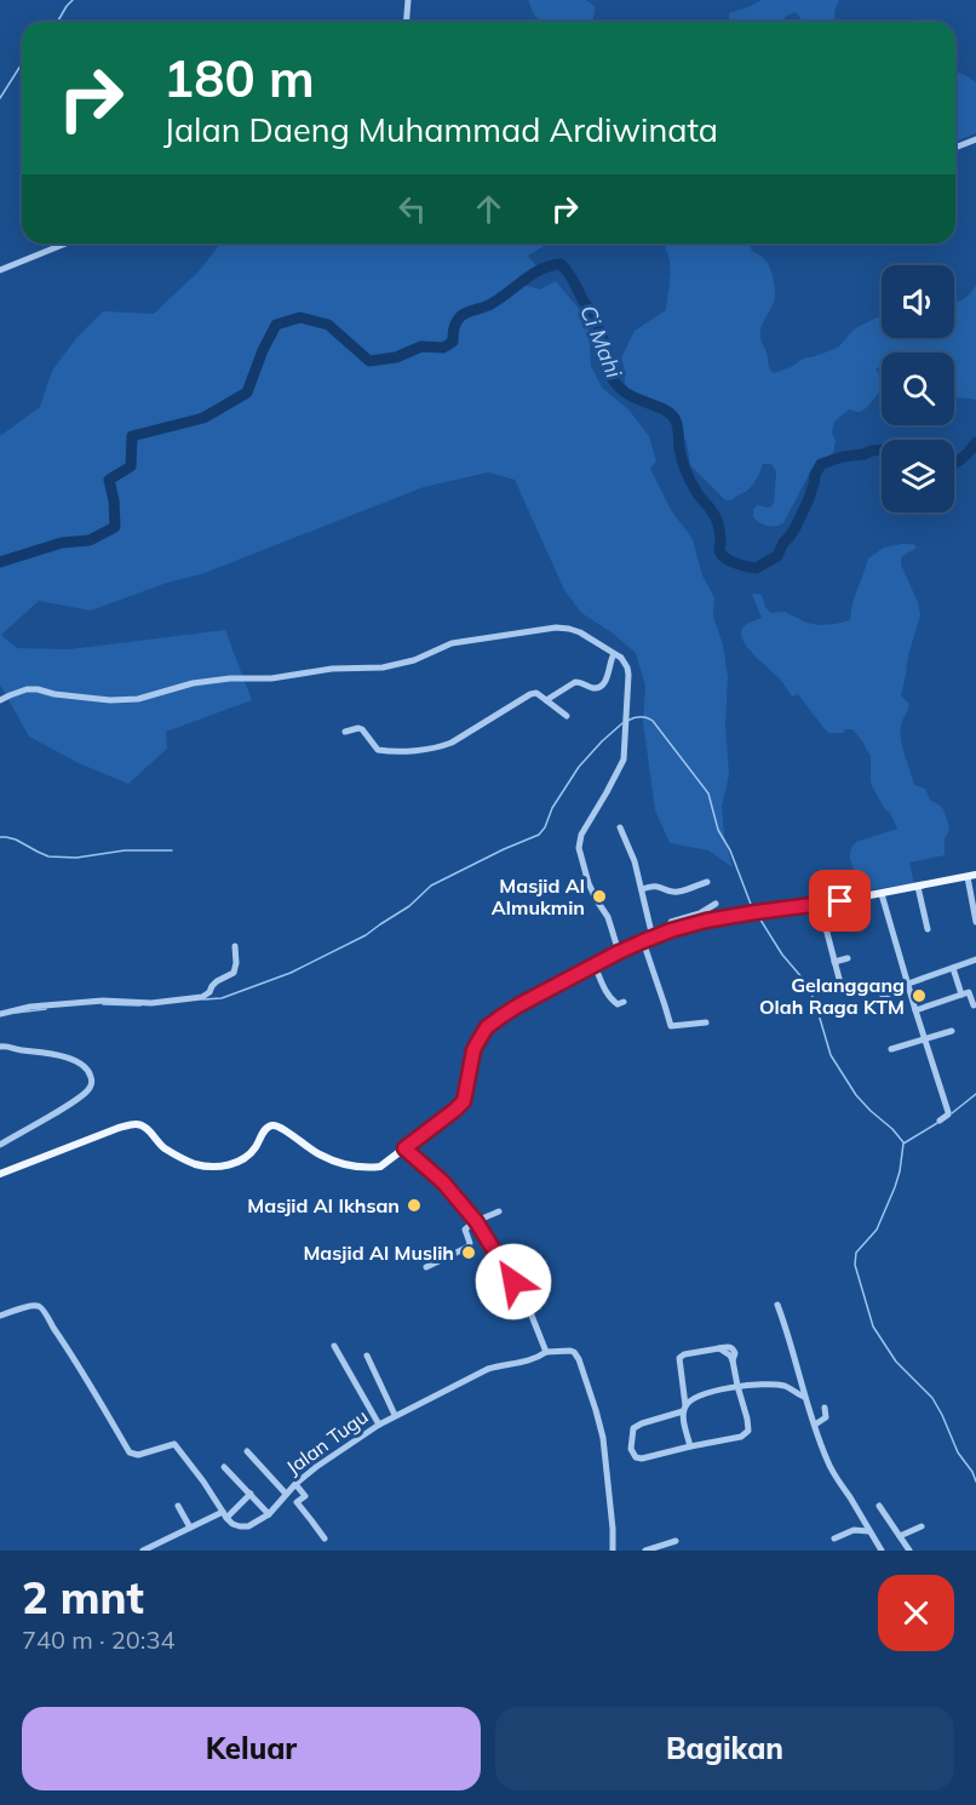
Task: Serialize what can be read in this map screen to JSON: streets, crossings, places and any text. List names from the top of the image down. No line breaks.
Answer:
{"streets":{"street":["Jalan Tugu"]},"water":["Ci Mahi"],"places":["Masjid Al Almukmin","Gelanggang Olah Raga KTM","Masjid Al Ikhsan","Masjid Al Muslih"],"page":{"turn":["180 m","Jalan Daeng Muhammad Ardiwinata"],"heading":["2 mnt","740 m · 20:34"],"buttons":["Keluar","Bagikan"]}}
